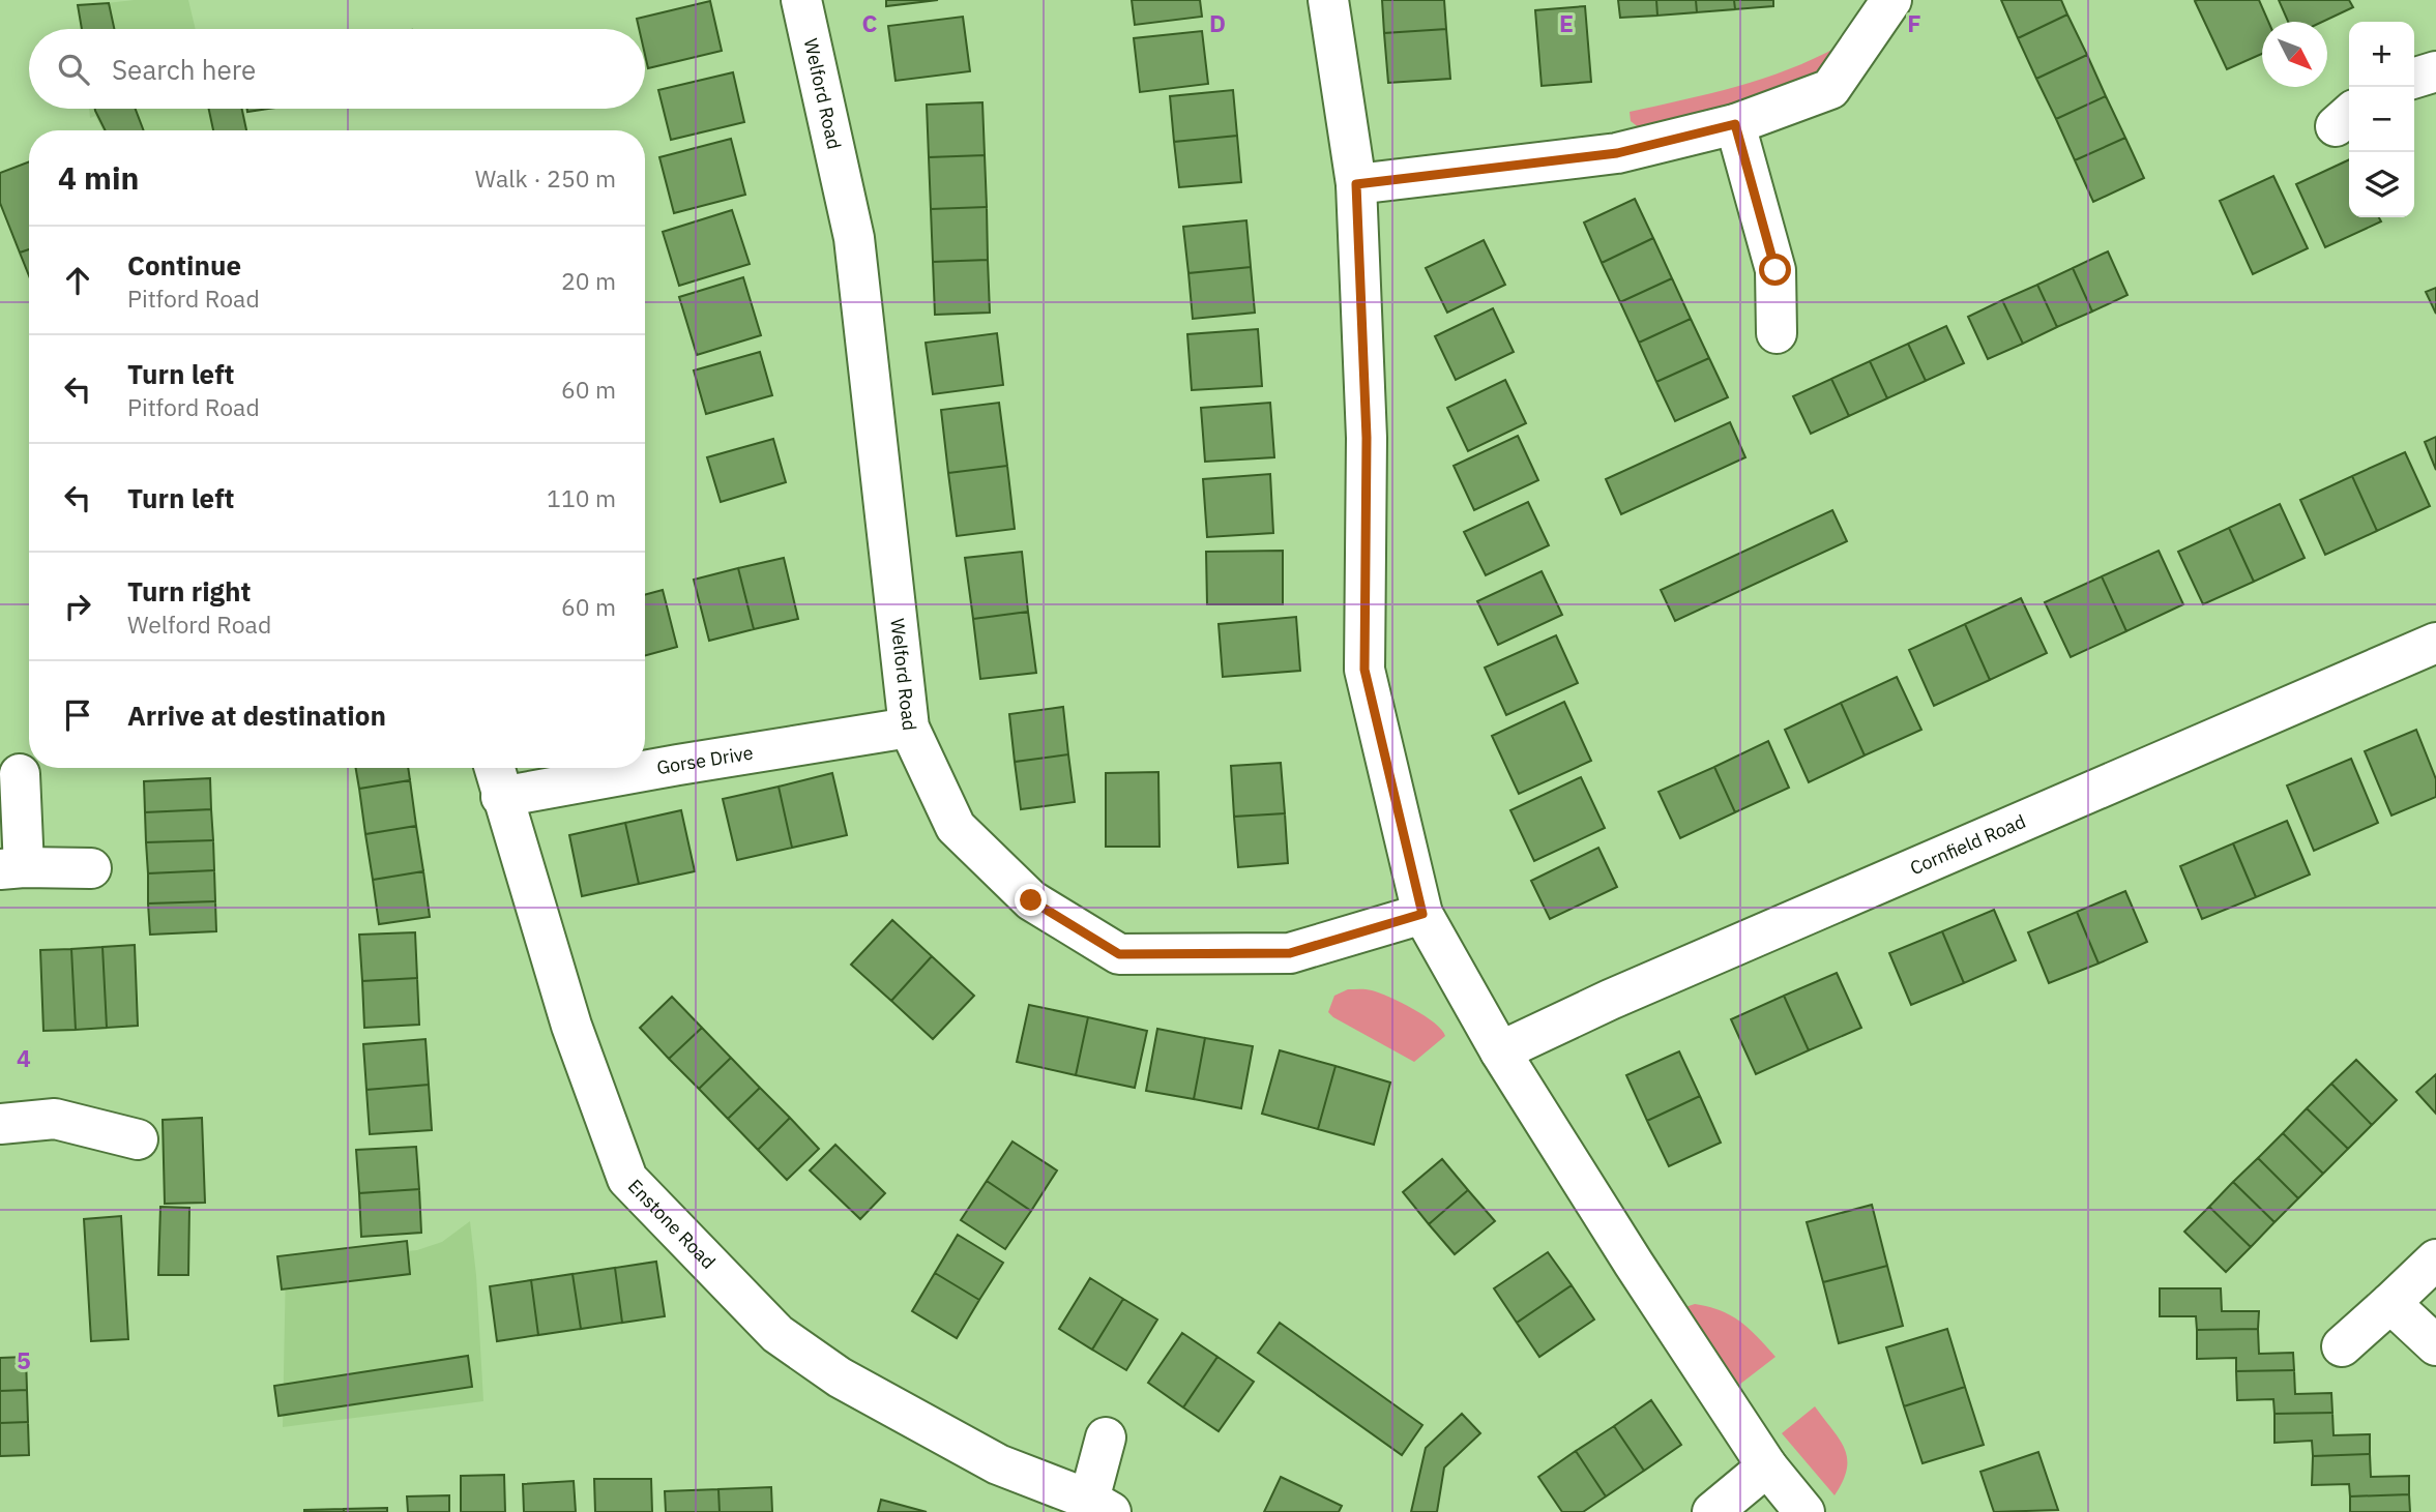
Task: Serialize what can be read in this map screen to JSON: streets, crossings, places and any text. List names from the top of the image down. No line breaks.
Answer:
{"streets":{"street":["Welford Road","Gorse Drive","Cornfield Road","Enstone Road"]},"crossings":[["Welford Road","Gorse Drive"],["Gorse Drive","Enstone Road"]],"north":"bottom right","page":{"map_buttons":["+","−"],"search":"Search here","heading":["4 min","Walk · 250 m"],"list":[["Continue","Pitford Road","20 m"],["Turn left","Pitford Road","60 m"],["Turn left","110 m"],["Turn right","Welford Road","60 m"],"Arrive at destination"]},"grid":{"columns":["C","D","E","F"],"rows":["4","5"]}}
